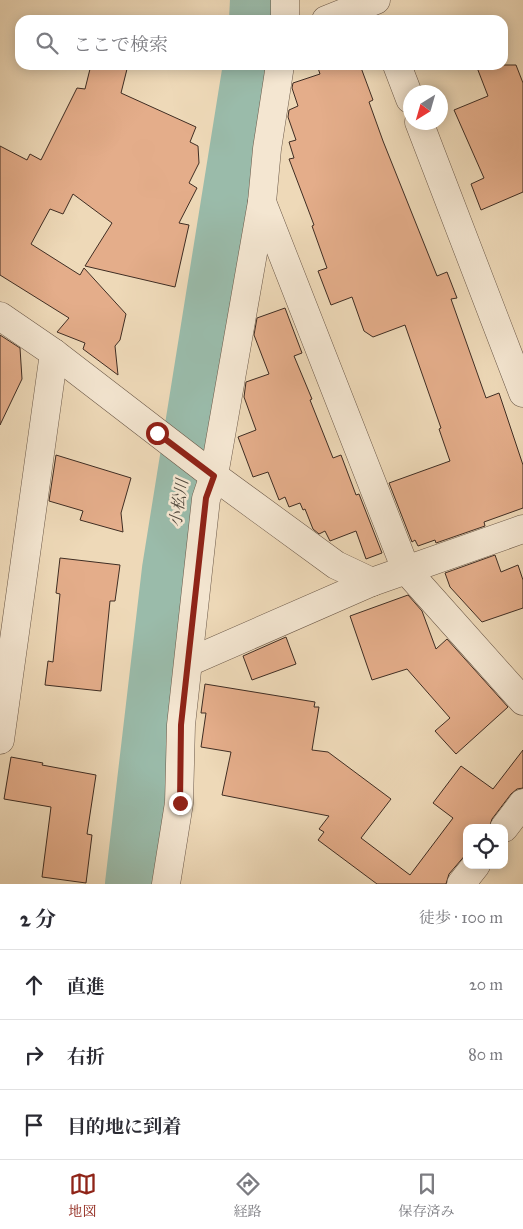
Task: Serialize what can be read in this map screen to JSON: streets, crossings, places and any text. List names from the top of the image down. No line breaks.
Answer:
{"water":["小松川"],"north":"bottom left","page":{"search":"ここで検索","heading":["2 分","徒歩 · 100 m"],"list":[["直進","20 m"],["右折","80 m"],"目的地に到着"],"nav":["地図","経路","保存済み"]}}
